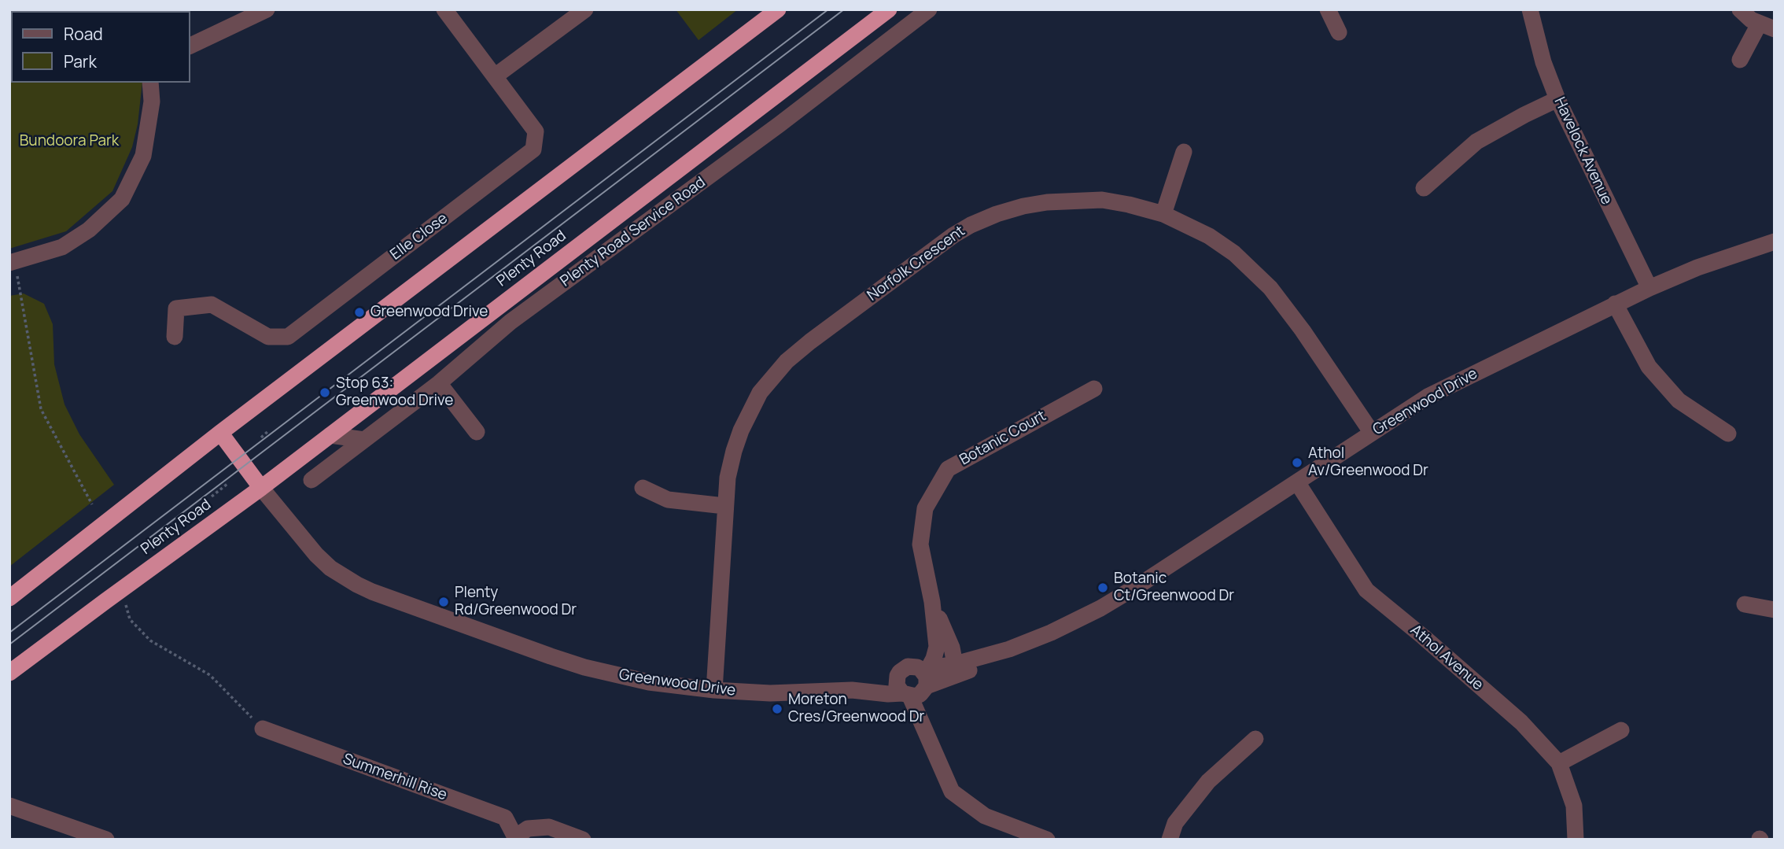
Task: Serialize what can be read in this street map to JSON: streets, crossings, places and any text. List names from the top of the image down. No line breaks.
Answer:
{"streets":{"highway":["Plenty Road"],"street":["Havelock Avenue","Plenty Road Service Road","Elle Close","Norfolk Crescent","Greenwood Drive","Botanic Court","Athol Avenue","Summerhill Rise"]},"crossings":[["Havelock Avenue","Greenwood Drive"],["Plenty Road","Greenwood Drive"],["Norfolk Crescent","Greenwood Drive"],["Greenwood Drive","Botanic Court"],["Greenwood Drive","Athol Avenue"]],"parks":["Bundoora Park"],"places":["Greenwood Drive","Stop 63: Greenwood Drive","Athol Av/Greenwood Dr","Botanic Ct/Greenwood Dr","Plenty Rd/Greenwood Dr","Moreton Cres/Greenwood Dr"],"legend":["Road","Park"]}
